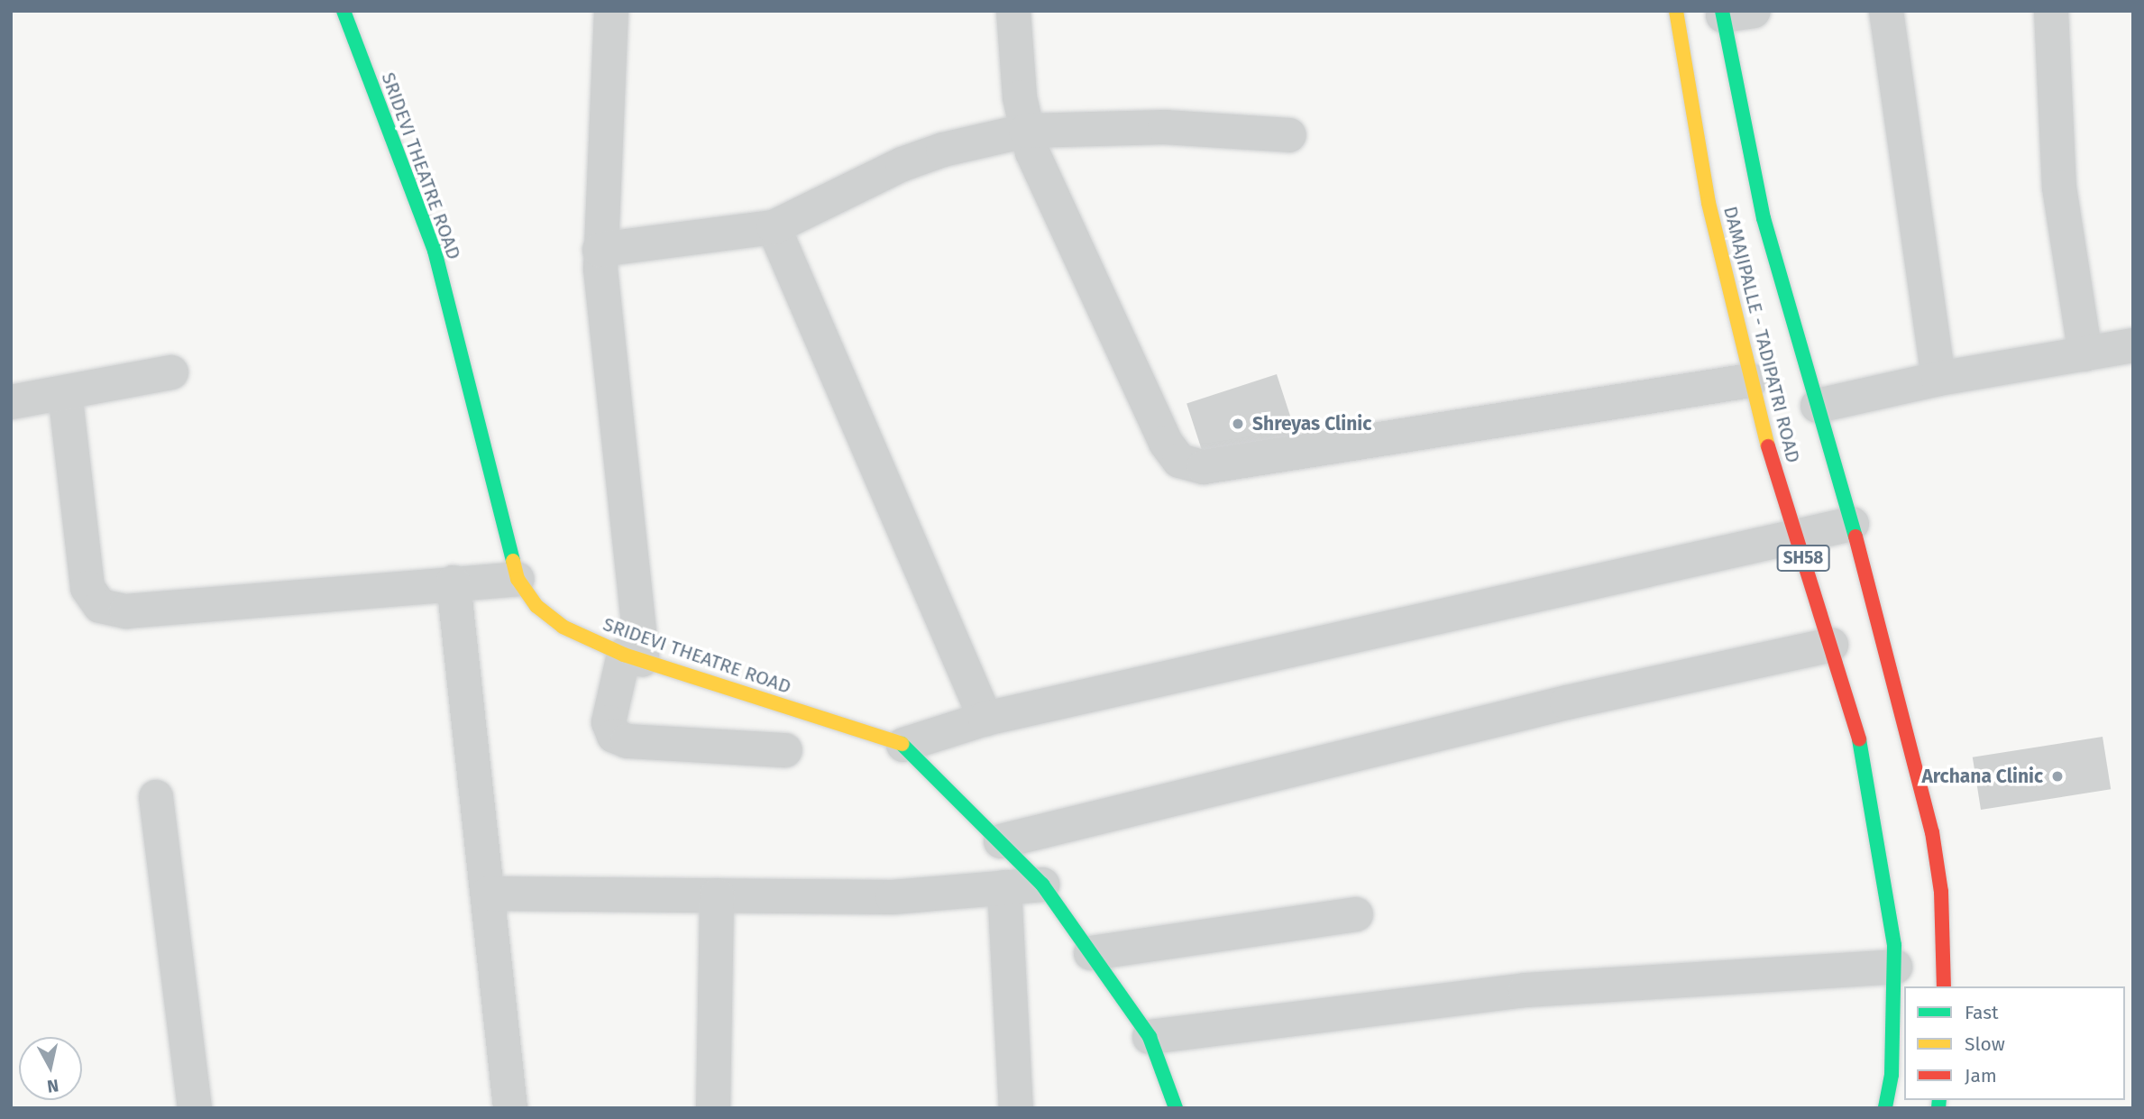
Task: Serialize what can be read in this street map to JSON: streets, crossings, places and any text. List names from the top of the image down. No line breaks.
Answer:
{"streets":{"main road":["SRIDEVI THEATRE ROAD","DAMAJIPALLE - TADIPATRI ROAD","SH58"]},"places":["Shreyas Clinic","Archana Clinic"],"legend":["Fast","Slow","Jam"],"north":"bottom"}
